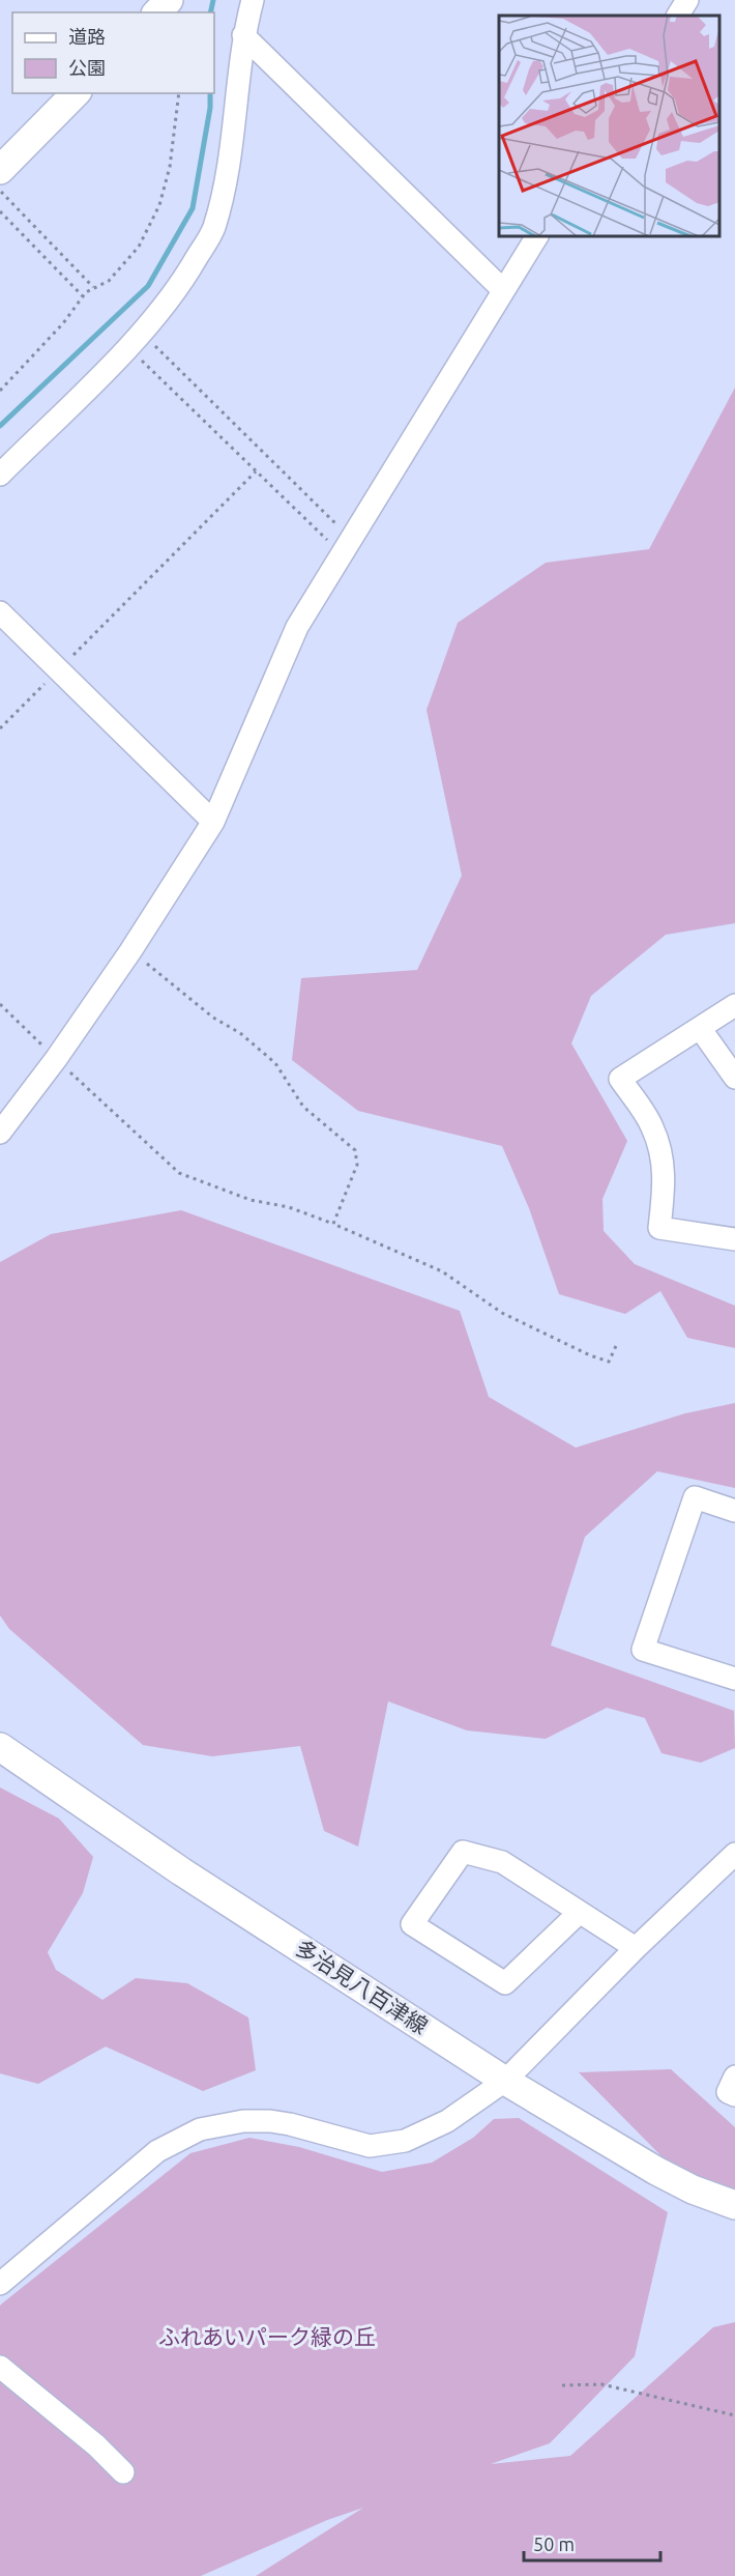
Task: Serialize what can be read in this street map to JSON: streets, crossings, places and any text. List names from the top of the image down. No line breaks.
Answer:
{"streets":{"main road":["多治見八百津線"]},"parks":["ふれあいパーク緑の丘"],"legend":["道路","公園"],"scale_bar":"50 m"}
